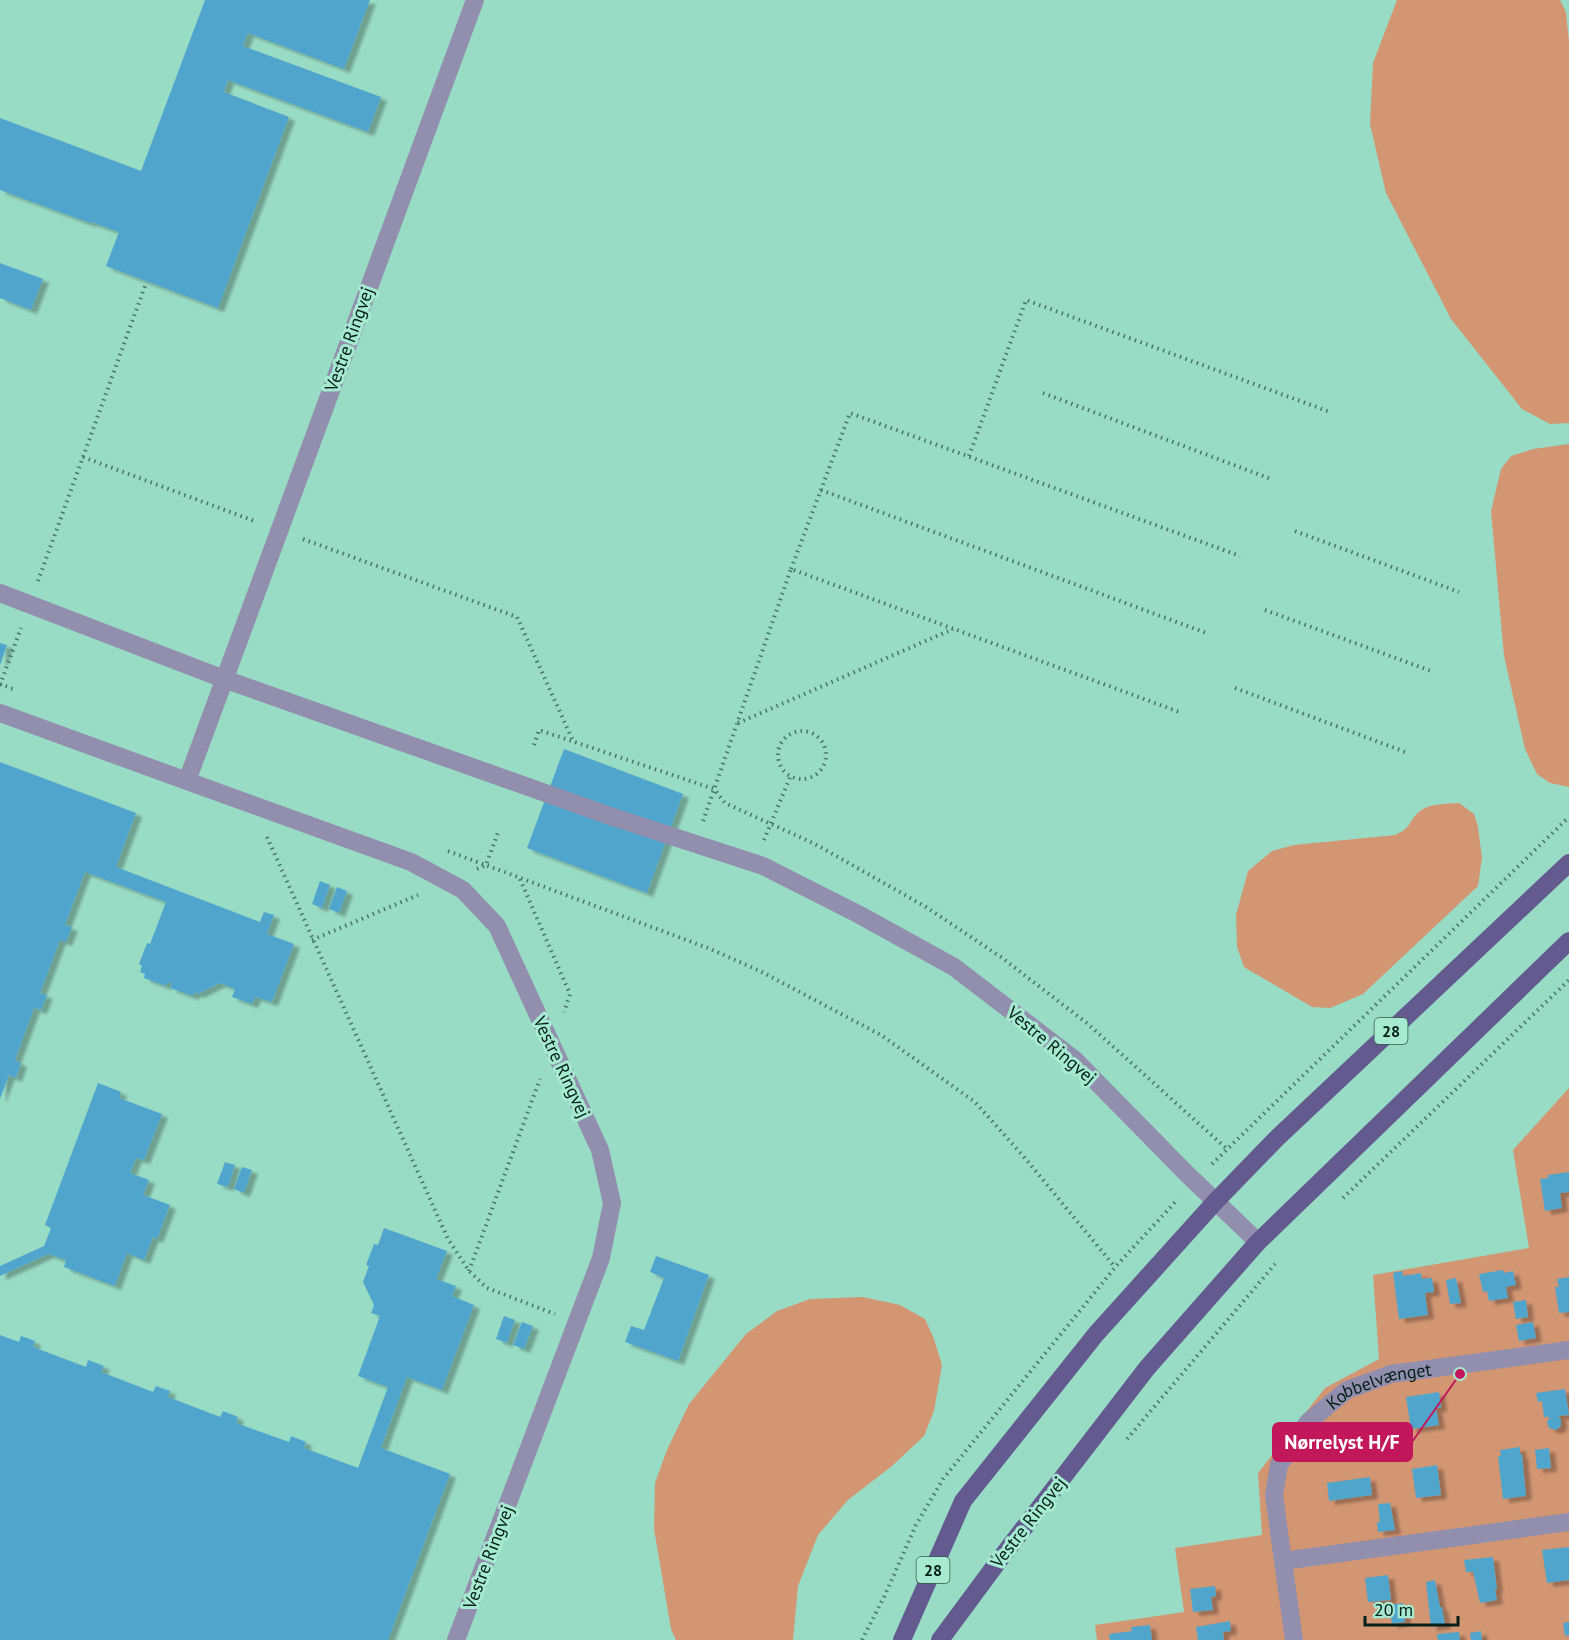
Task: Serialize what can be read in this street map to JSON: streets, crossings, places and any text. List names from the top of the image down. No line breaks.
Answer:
{"streets":{"main road":["Vestre Ringvej","28"],"street":["Kobbelvænget"]},"crossings":[["Vestre Ringvej","28"]],"places":["Nørrelyst H/F"],"scale_bar":"20 m"}
